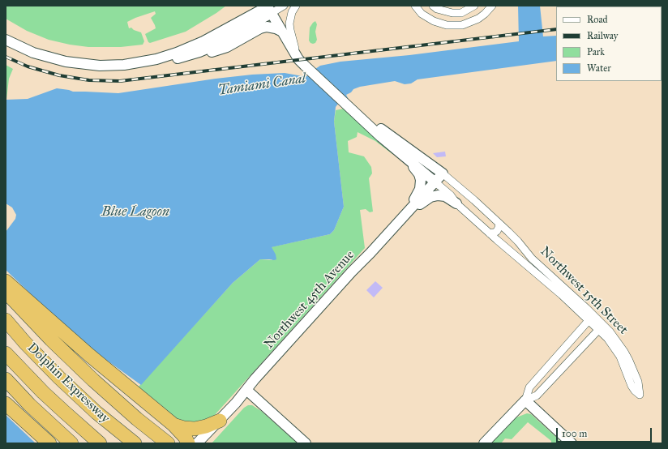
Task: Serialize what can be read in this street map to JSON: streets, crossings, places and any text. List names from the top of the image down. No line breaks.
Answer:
{"streets":{"highway":["Dolphin Expressway"],"street":["Northwest 15th Street","Northwest 45th Avenue"]},"crossings":[["Northwest 15th Street","Northwest 45th Avenue"]],"water":["Tamiami Canal","Blue Lagoon"],"legend":["Road","Railway","Park","Water"],"scale_bar":"100 m"}
